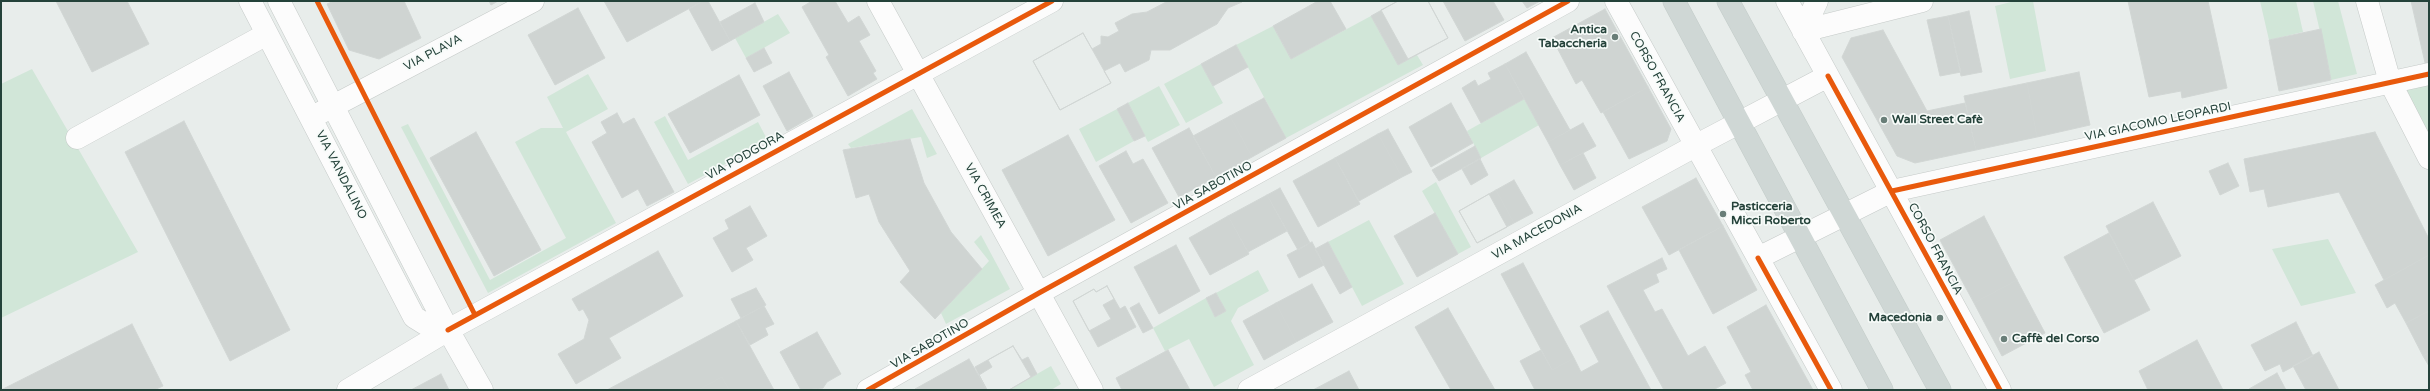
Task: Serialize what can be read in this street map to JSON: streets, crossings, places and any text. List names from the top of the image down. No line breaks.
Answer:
{"streets":{"street":["VIA PLAVA","CORSO FRANCIA","VIA GIACOMO LEOPARDI","VIA PODGORA","VIA VANDALINO","VIA SABOTINO","VIA CRIMEA","VIA MACEDONIA"]},"crossings":[["VIA PLAVA","VIA VANDALINO"],["CORSO FRANCIA","VIA GIACOMO LEOPARDI"],["CORSO FRANCIA","VIA MACEDONIA"],["VIA PODGORA","VIA VANDALINO"],["VIA PODGORA","VIA CRIMEA"],["VIA SABOTINO","VIA CRIMEA"]],"places":["Antica Tabaccheria","Wall Street Cafè","Pasticceria Micci Roberto","Macedonia","Caffè del Corso"]}
